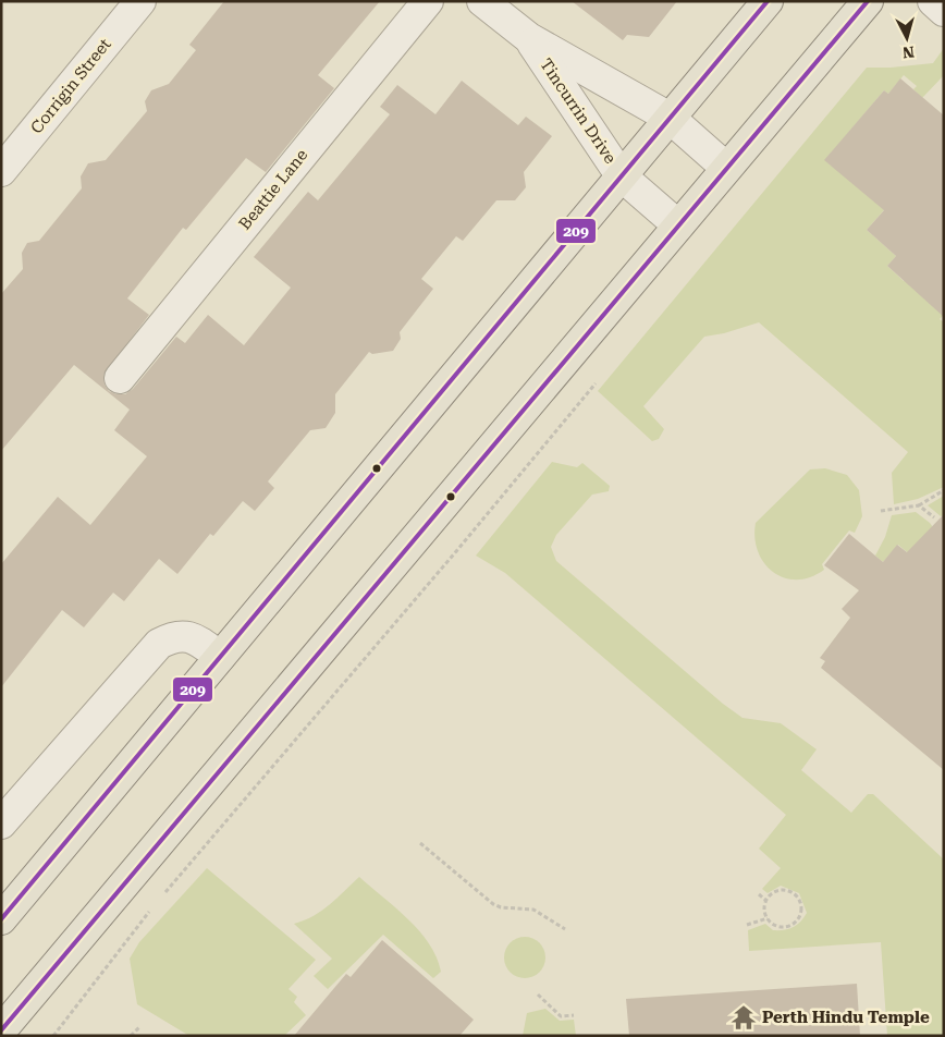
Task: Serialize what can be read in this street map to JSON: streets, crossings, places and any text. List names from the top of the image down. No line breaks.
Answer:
{"streets":{"street":["Corrigin Street","Tincurrin Drive","Beattie Lane"]},"places":{"temple":["Perth Hindu Temple"]},"lines":["transit line 209"],"north":"bottom"}
